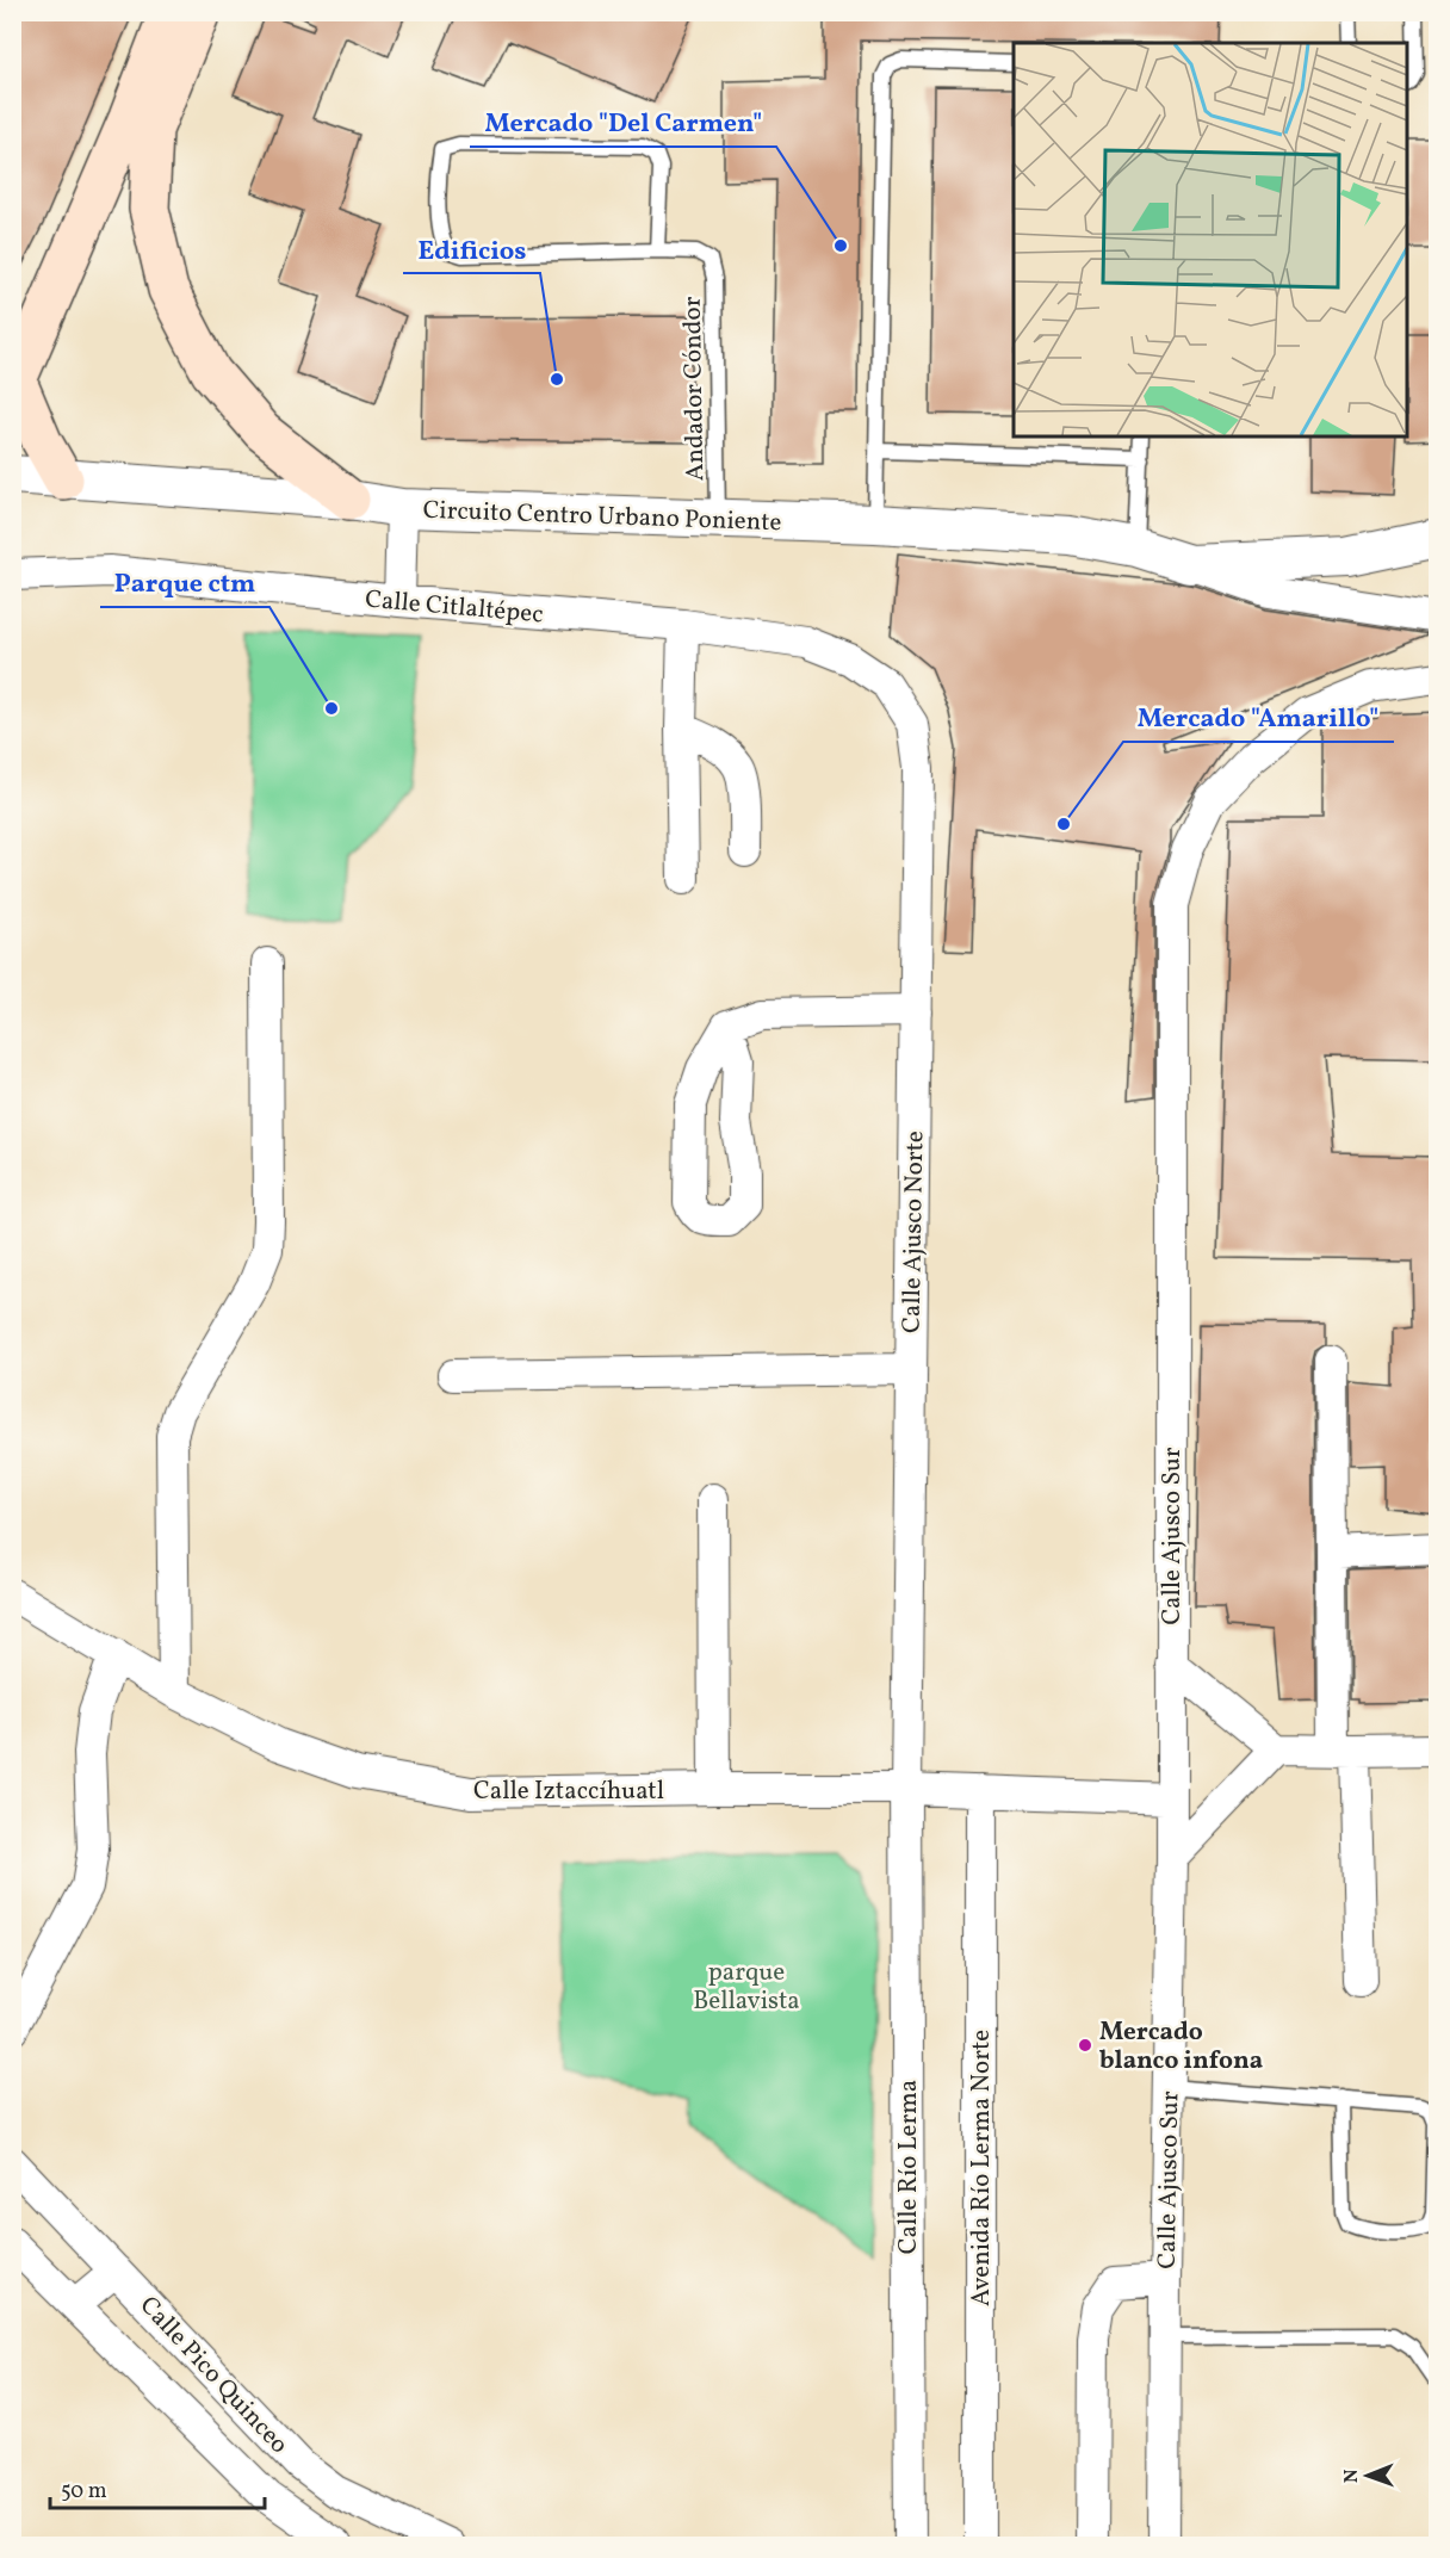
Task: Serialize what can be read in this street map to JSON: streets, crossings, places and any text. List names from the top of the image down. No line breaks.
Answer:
{"streets":{"street":["Circuito Centro Urbano Poniente","Calle Citlaltépec","Calle Ajusco Norte","Calle Ajusco Sur","Calle Iztaccíhuatl","Calle Río Lerma","Avenida Río Lerma Norte","Calle Pico Quinceo"],"lane":["Andador Cóndor"]},"crossings":[["Andador Cóndor","Circuito Centro Urbano Poniente"],["Calle Citlaltépec","Calle Ajusco Norte"],["Calle Ajusco Norte","Calle Iztaccíhuatl"],["Calle Ajusco Norte","Calle Río Lerma"],["Calle Ajusco Sur","Calle Iztaccíhuatl"],["Calle Iztaccíhuatl","Calle Río Lerma"],["Calle Iztaccíhuatl","Avenida Río Lerma Norte"]],"parks":["parque Bellavista"],"places":["Mercado \"Del Carmen\"","Edificios","Parque ctm","Mercado \"Amarillo\"","Mercado blanco infona"],"scale_bar":"50 m","north":"left"}
